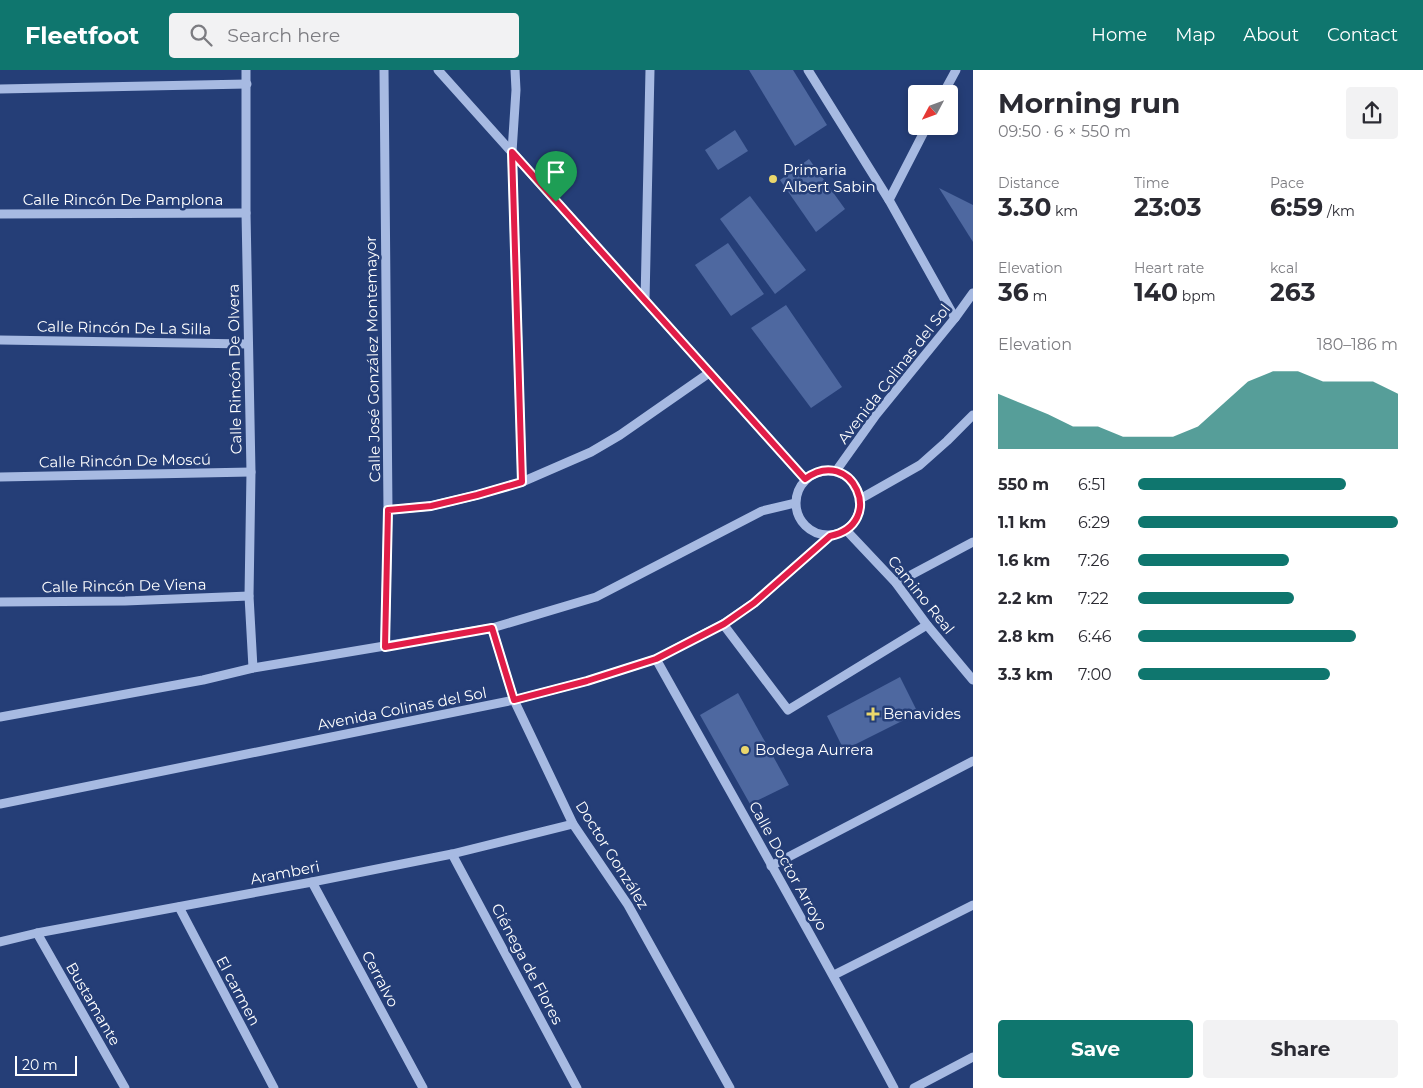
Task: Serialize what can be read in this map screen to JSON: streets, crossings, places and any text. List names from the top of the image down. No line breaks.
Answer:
{"streets":{"street":["Calle Rincón De Pamplona","Calle Rincón De La Silla","Calle José González Montemayor","Calle Rincón De Olvera","Avenida Colinas del Sol","Calle Rincón De Moscú","Calle Rincón De Viena","Camino Real","Doctor González","Calle Doctor Arroyo","Aramberi","Ciénega de Flores","Cerralvo","El carmen","Bustamante"]},"crossings":[["Calle Rincón De Pamplona","Calle Rincón De Olvera"],["Calle Rincón De La Silla","Calle Rincón De Olvera"],["Calle Rincón De Olvera","Calle Rincón De Moscú"],["Calle Rincón De Olvera","Calle Rincón De Viena"],["Avenida Colinas del Sol","Camino Real"],["Avenida Colinas del Sol","Doctor González"],["Avenida Colinas del Sol","Calle Doctor Arroyo"],["Doctor González","Aramberi"],["Aramberi","Ciénega de Flores"],["Aramberi","Cerralvo"],["Aramberi","El carmen"],["Aramberi","Bustamante"]],"places":{"other":["Primaria Albert Sabin","Bodega Aurrera"],"health":["Benavides"]},"scale_bar":"20 m","north":"bottom left","page":{"header":"Fleetfoot","search":"Search here","nav":["Home","Map","About","Contact"],"heading":["Morning run","09:50 · 6 × 550 m"],"stats":[["Distance","3.30 km"],["Time","23:03"],["Pace","6:59 /km"],["Elevation","36 m"],["Heart rate","140 bpm"],["kcal","263"]],"chart":["Elevation","180–186 m"],"list":[{"name":"550 m","note":"6:51"},{"name":"1.1 km","note":"6:29"},{"name":"1.6 km","note":"7:26"},{"name":"2.2 km","note":"7:22"},{"name":"2.8 km","note":"6:46"},{"name":"3.3 km","note":"7:00"}],"buttons":["Save","Share"],"scale":"20 m"}}
